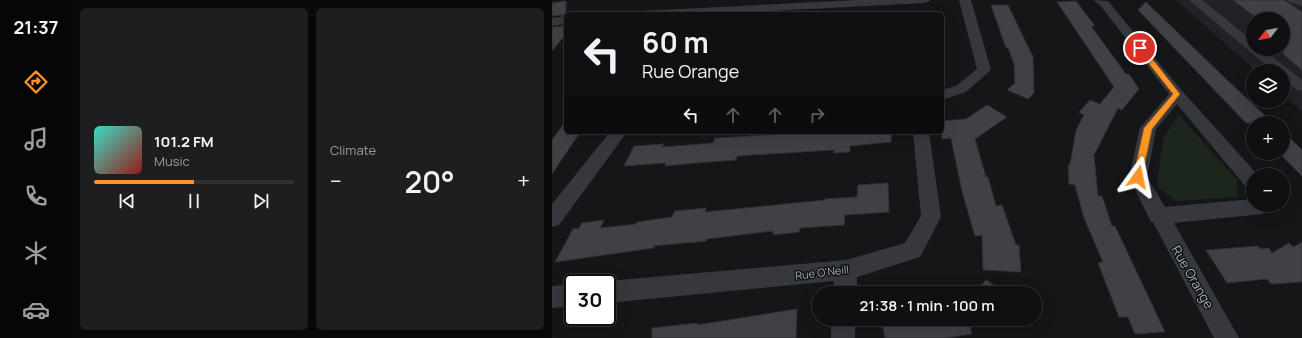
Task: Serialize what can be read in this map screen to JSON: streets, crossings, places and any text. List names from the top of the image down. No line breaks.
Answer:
{"streets":{"street":["Rue O'Neill","Rue Orange"]},"north":"bottom left","page":{"tabs":"21:37","tile":"Climate","map_buttons":["+","−"],"turn":["60 m","Rue Orange"],"song":["101.2 FM","Music"],"heat":["−","20°","+"],"limit":"30","trip":"21:38 · 1 min · 100 m"}}
